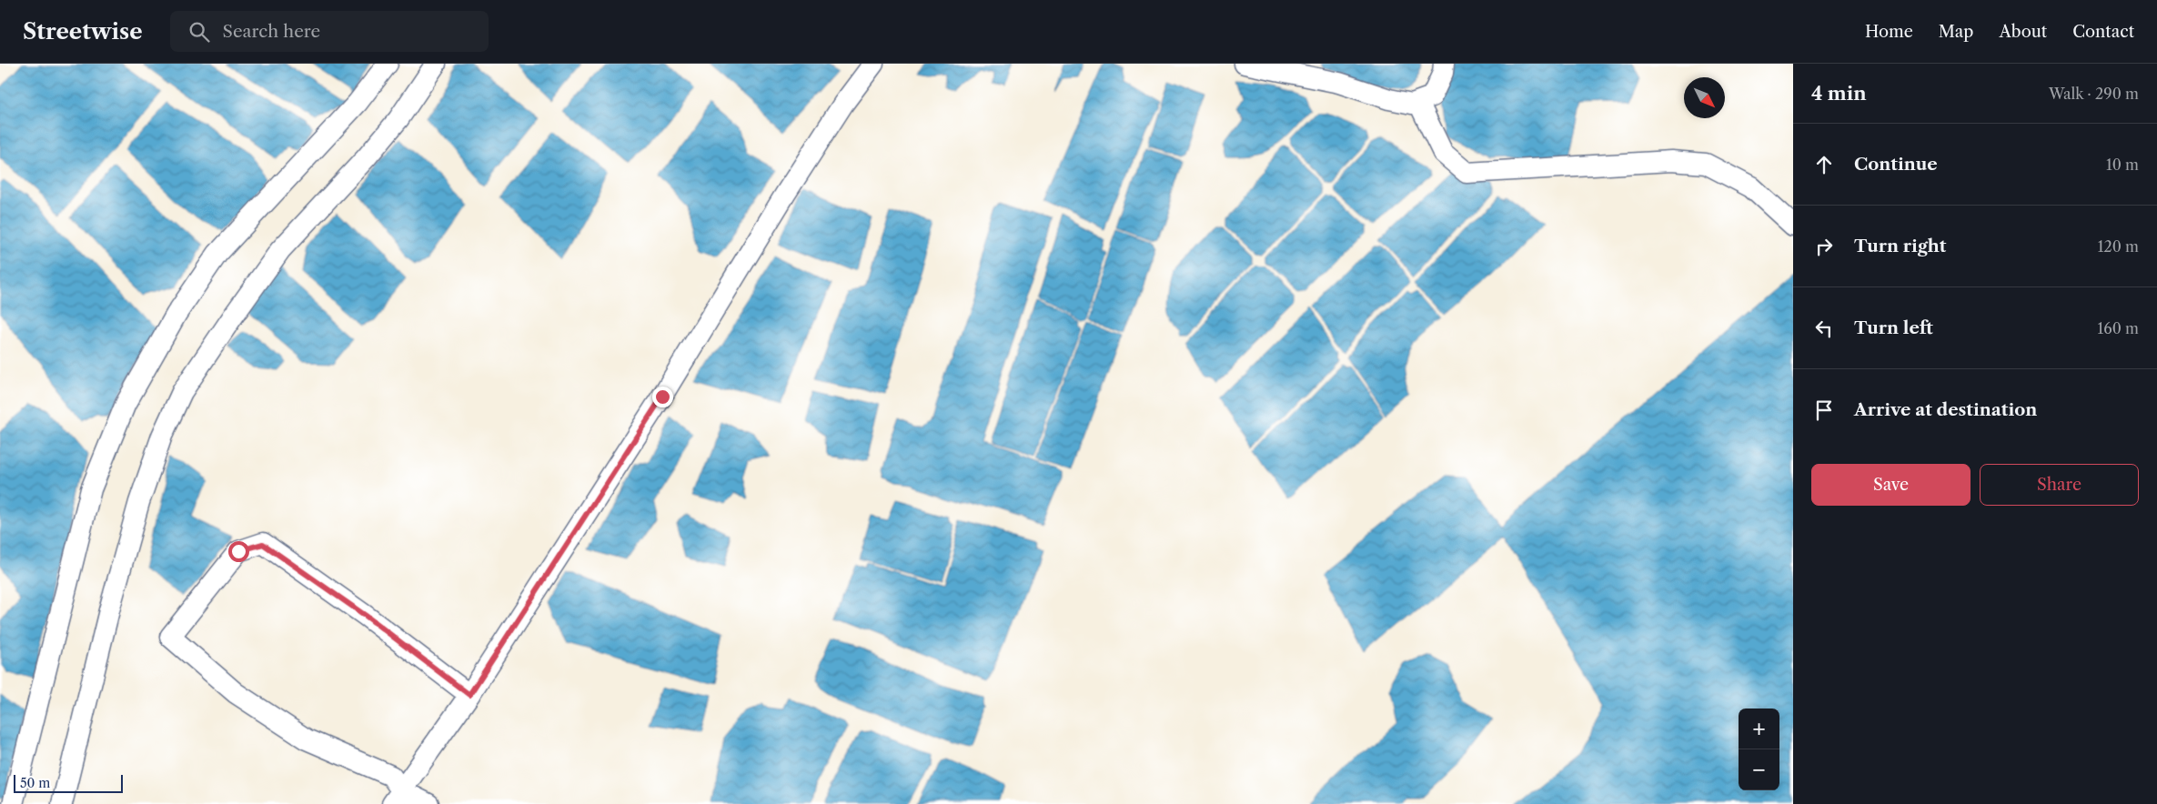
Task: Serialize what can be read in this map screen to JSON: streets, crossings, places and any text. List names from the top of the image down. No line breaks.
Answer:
{"scale_bar":"50 m","north":"bottom right","page":{"header":"Streetwise","search":"Search here","nav":["Home","Map","About","Contact"],"heading":["4 min","Walk · 290 m"],"list":[["Continue","10 m"],["Turn right","120 m"],["Turn left","160 m"],"Arrive at destination"],"buttons":["Save","Share"],"map_buttons":["+","−"],"scale":"50 m"}}
